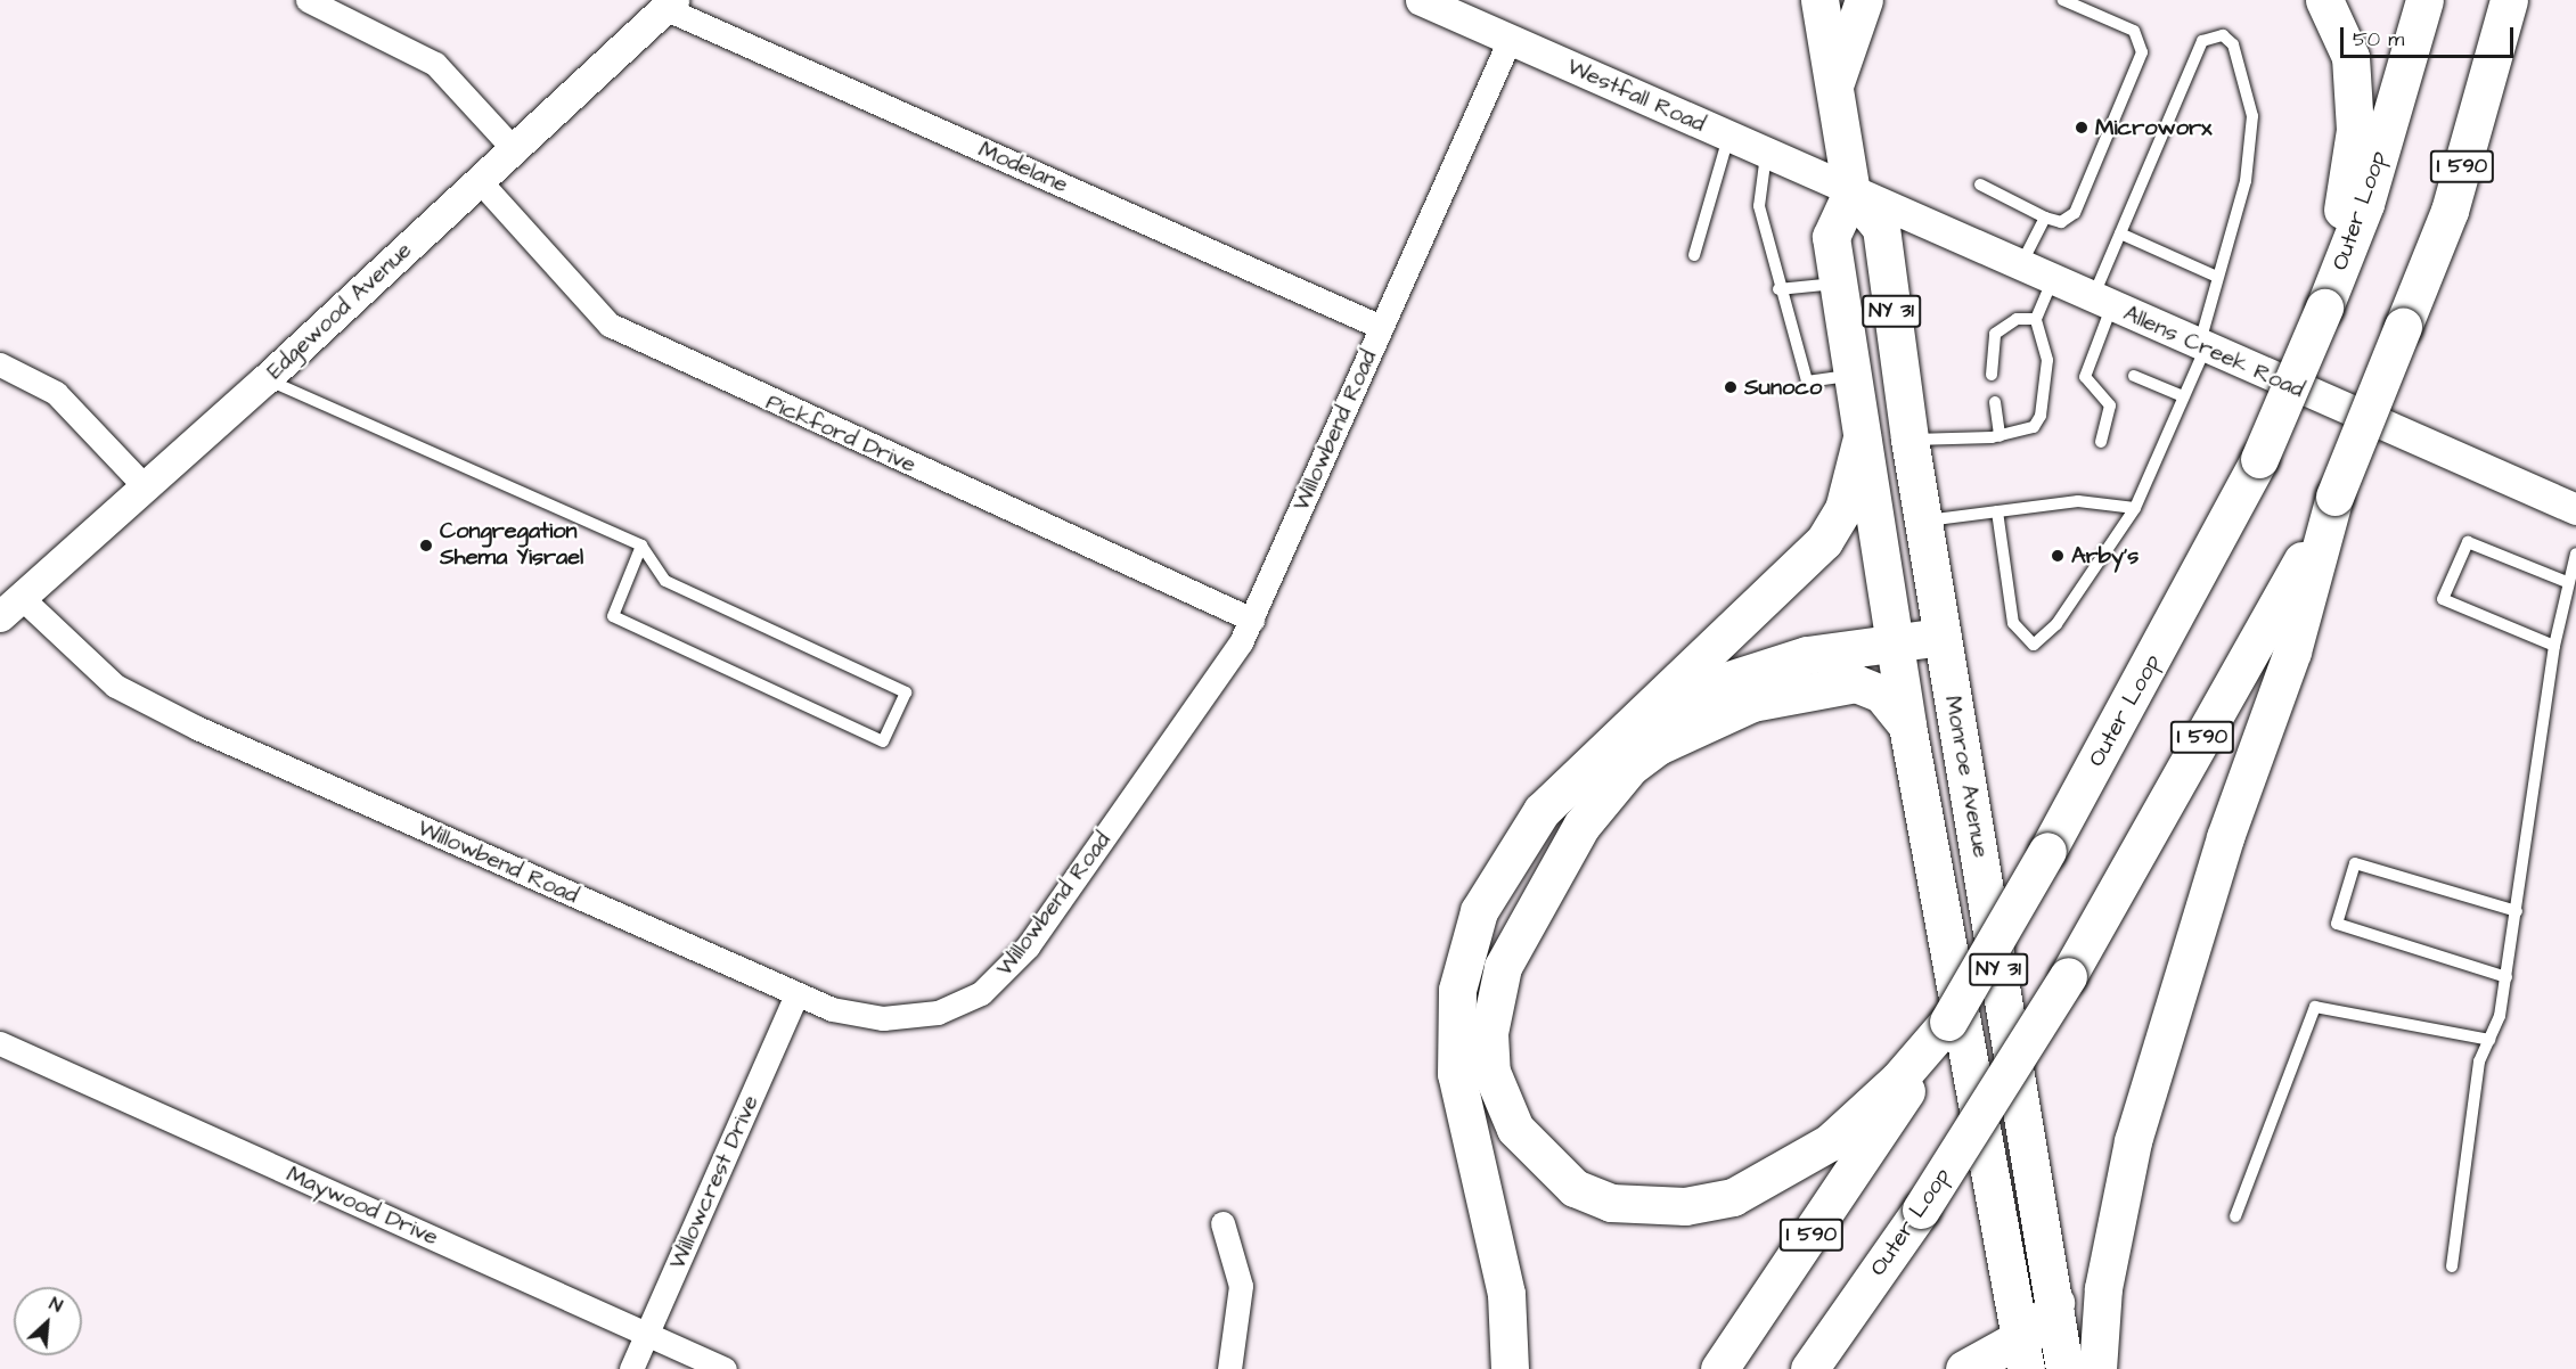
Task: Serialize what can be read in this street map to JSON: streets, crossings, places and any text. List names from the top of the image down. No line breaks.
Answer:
{"streets":{"main road":["I 590","Outer Loop","NY 31","Monroe Avenue"],"street":["Westfall Road","Modelane","Edgewood Avenue","Allens Creek Road","Willowbend Road","Pickford Drive","Willowcrest Drive","Maywood Drive"]},"crossings":[["Westfall Road","NY 31"],["Westfall Road","Allens Creek Road"],["Westfall Road","Willowbend Road"],["Westfall Road","Monroe Avenue"],["I 590","Outer Loop"],["Modelane","Edgewood Avenue"],["Modelane","Willowbend Road"],["Edgewood Avenue","Willowbend Road"],["Edgewood Avenue","Pickford Drive"],["NY 31","Allens Creek Road"],["NY 31","Monroe Avenue"],["Allens Creek Road","Monroe Avenue"],["Willowbend Road","Pickford Drive"],["Willowbend Road","Willowcrest Drive"],["Willowcrest Drive","Maywood Drive"]],"places":["Microworx","Sunoco","Congregation Shema Yisrael","Arby's"],"scale_bar":"50 m","north":"top right"}
